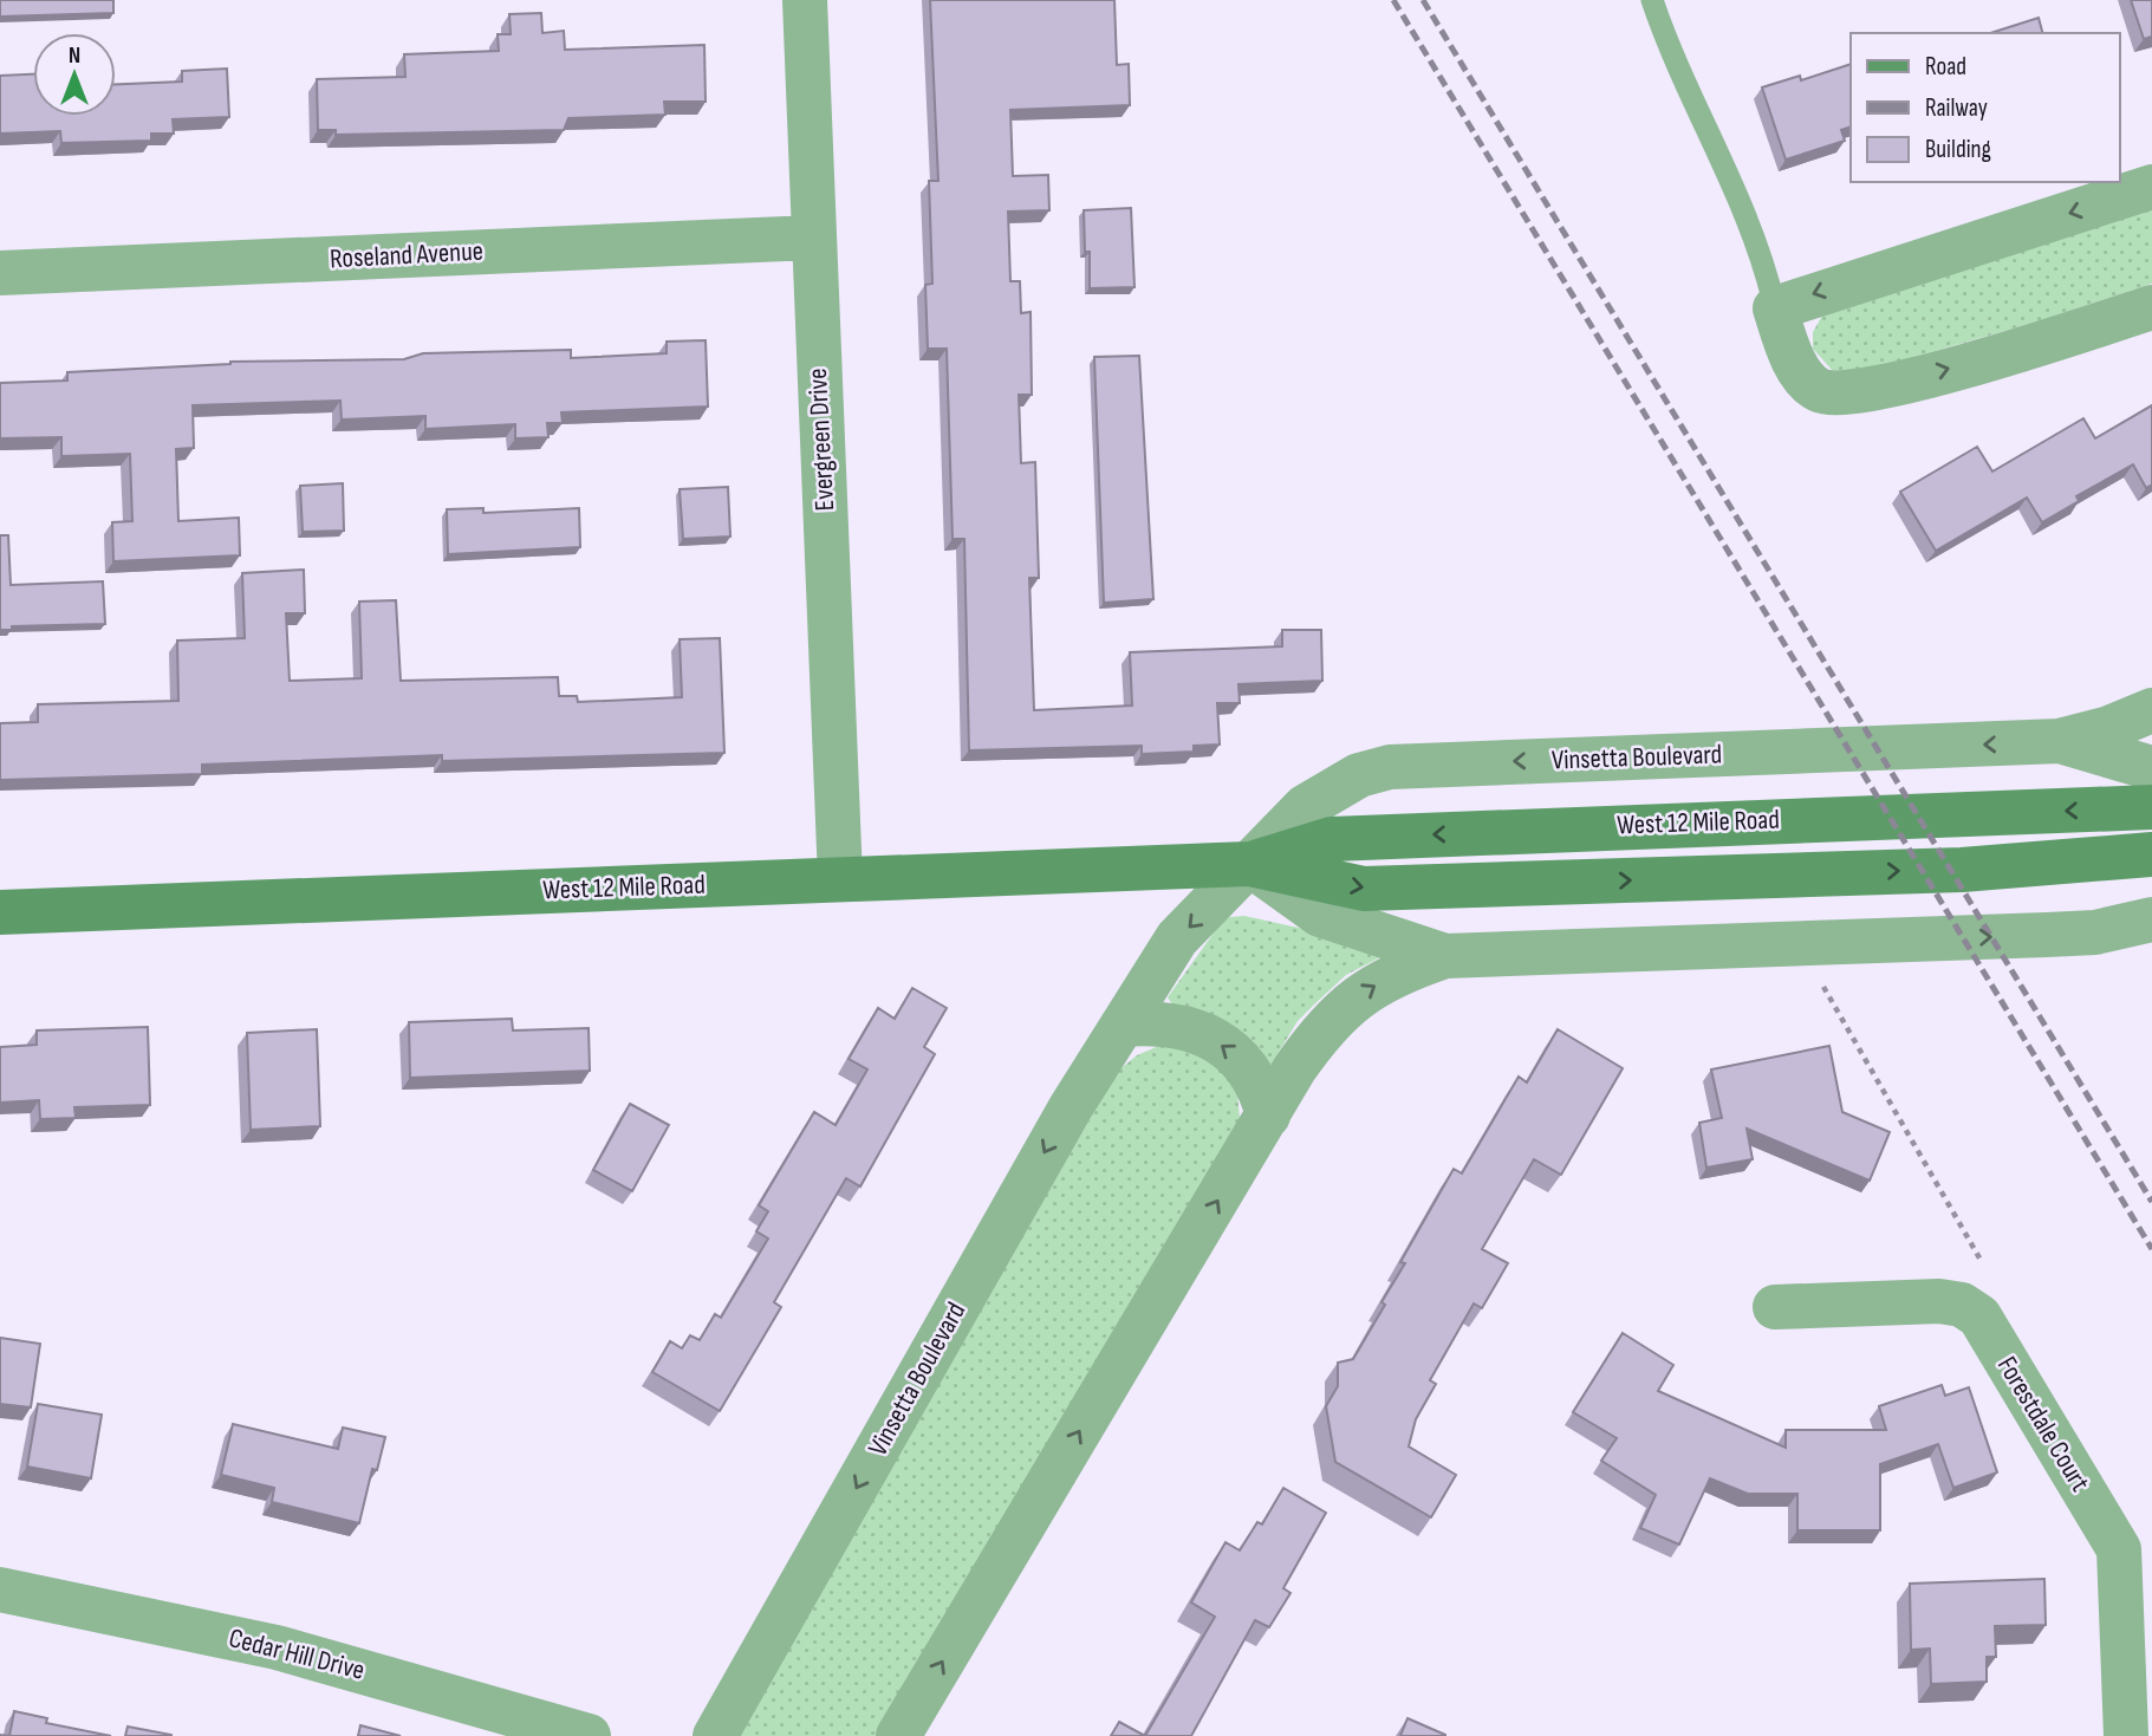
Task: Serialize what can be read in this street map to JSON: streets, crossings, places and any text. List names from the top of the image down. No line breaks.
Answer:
{"streets":{"main road":["West 12 Mile Road"],"street":["Roseland Avenue","Evergreen Drive","Vinsetta Boulevard","Forestdale Court","Cedar Hill Drive"]},"crossings":[["Roseland Avenue","Evergreen Drive"],["Evergreen Drive","West 12 Mile Road"],["Vinsetta Boulevard","West 12 Mile Road"]],"legend":["Road","Railway","Building"],"north":"top"}
